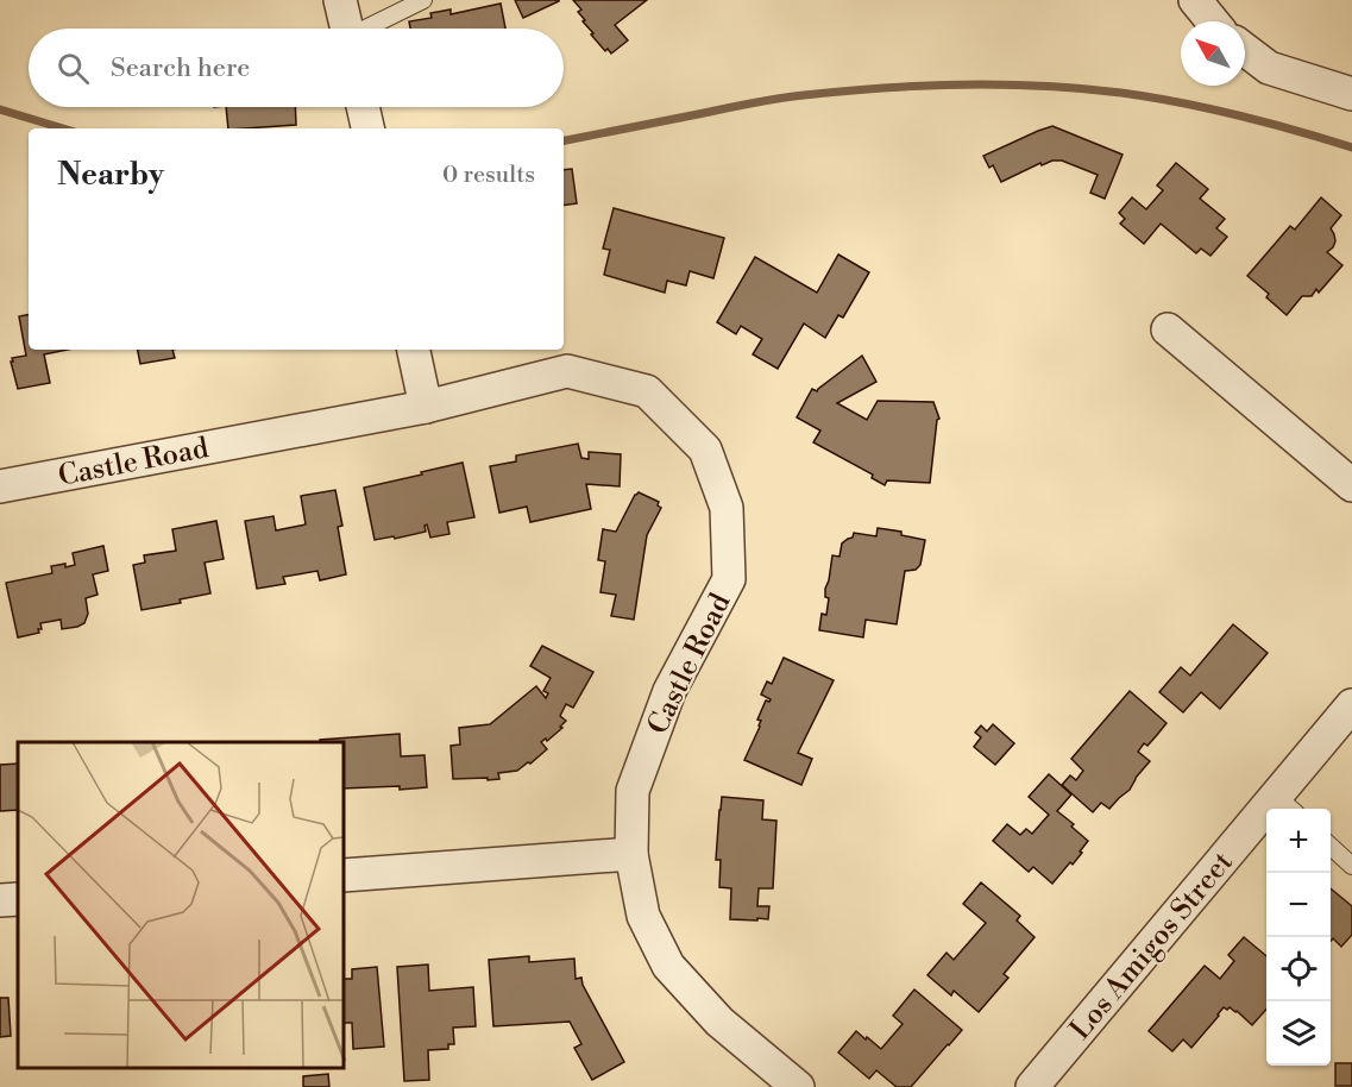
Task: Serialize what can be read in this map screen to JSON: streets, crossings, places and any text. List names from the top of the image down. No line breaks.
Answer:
{"streets":{"street":["Castle Road","Los Amigos Street"]},"north":"top left","page":{"search":"Search here","heading":["Nearby","0 results"],"map_buttons":["+","−"]}}
